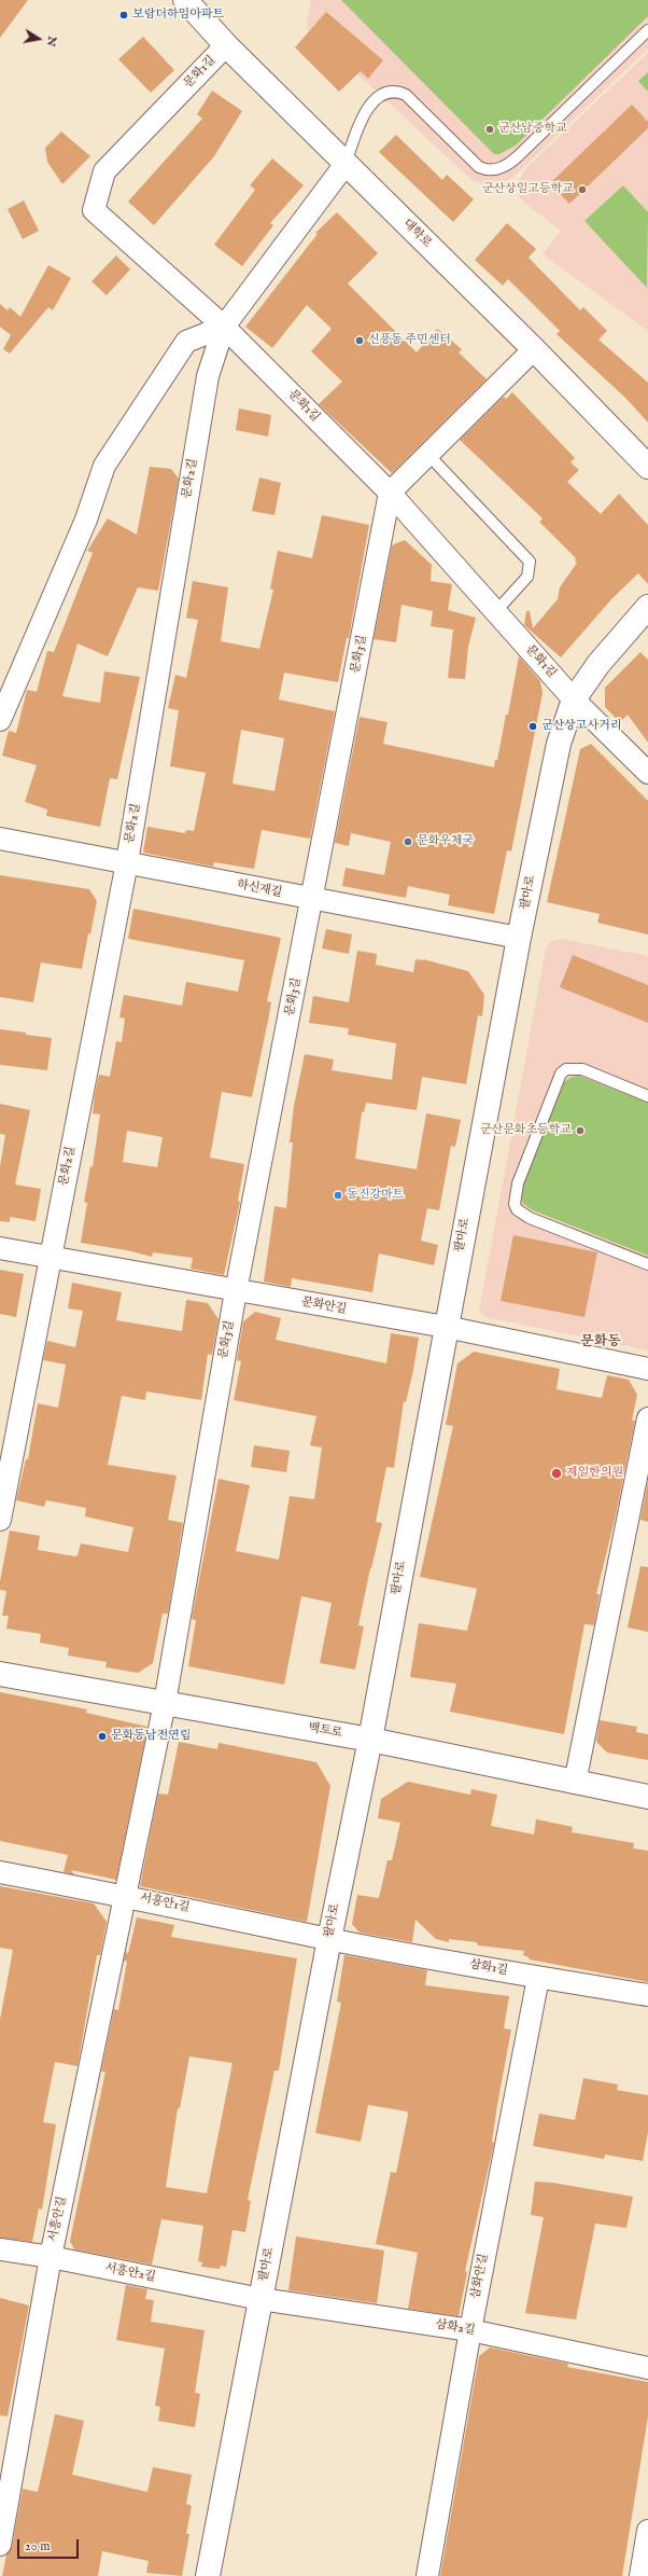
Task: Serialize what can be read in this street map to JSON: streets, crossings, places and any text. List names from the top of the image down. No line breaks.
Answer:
{"streets":{"street":["문화1길","대학로","문화2길","문화3길","하신재길","팔마로","문화안길","백토로","서흥안1길","삼화1길","서흥안길","서흥안2길","삼화안길","삼화2길"]},"crossings":[["문화1길","대학로"],["문화1길","문화2길"],["문화1길","문화3길"],["문화1길","팔마로"],["대학로","문화2길"],["문화2길","하신재길"],["문화2길","문화안길"],["문화3길","하신재길"],["문화3길","문화안길"],["문화3길","백토로"],["문화3길","서흥안1길"],["문화3길","서흥안길"],["하신재길","팔마로"],["팔마로","문화안길"],["팔마로","백토로"],["팔마로","서흥안1길"],["팔마로","삼화1길"],["팔마로","서흥안2길"],["팔마로","삼화2길"],["서흥안1길","삼화1길"],["서흥안1길","서흥안길"],["삼화1길","삼화안길"],["서흥안길","서흥안2길"],["서흥안2길","삼화2길"],["삼화안길","삼화2길"]],"districts":["문화동"],"places":["보람더하임아파트","군산남중학교","군산상일고등학교","신풍동 주민센터","군산상고사거리","문화우체국","군산문화초등학교","동진강마트","제일한의원","문화동남전연립"],"scale_bar":"20 m","north":"right"}
